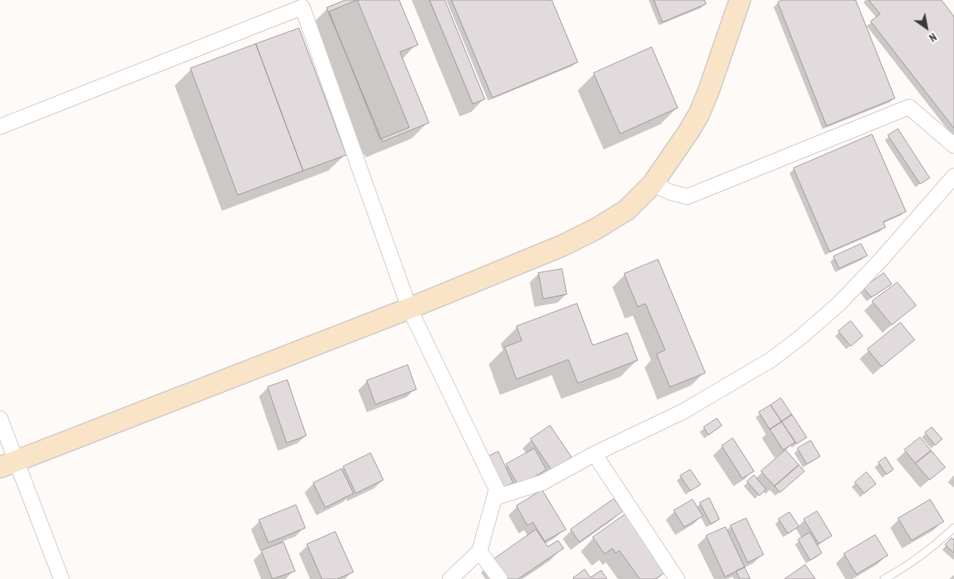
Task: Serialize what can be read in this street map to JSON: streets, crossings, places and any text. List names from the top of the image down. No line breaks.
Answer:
{"north":"bottom right"}
